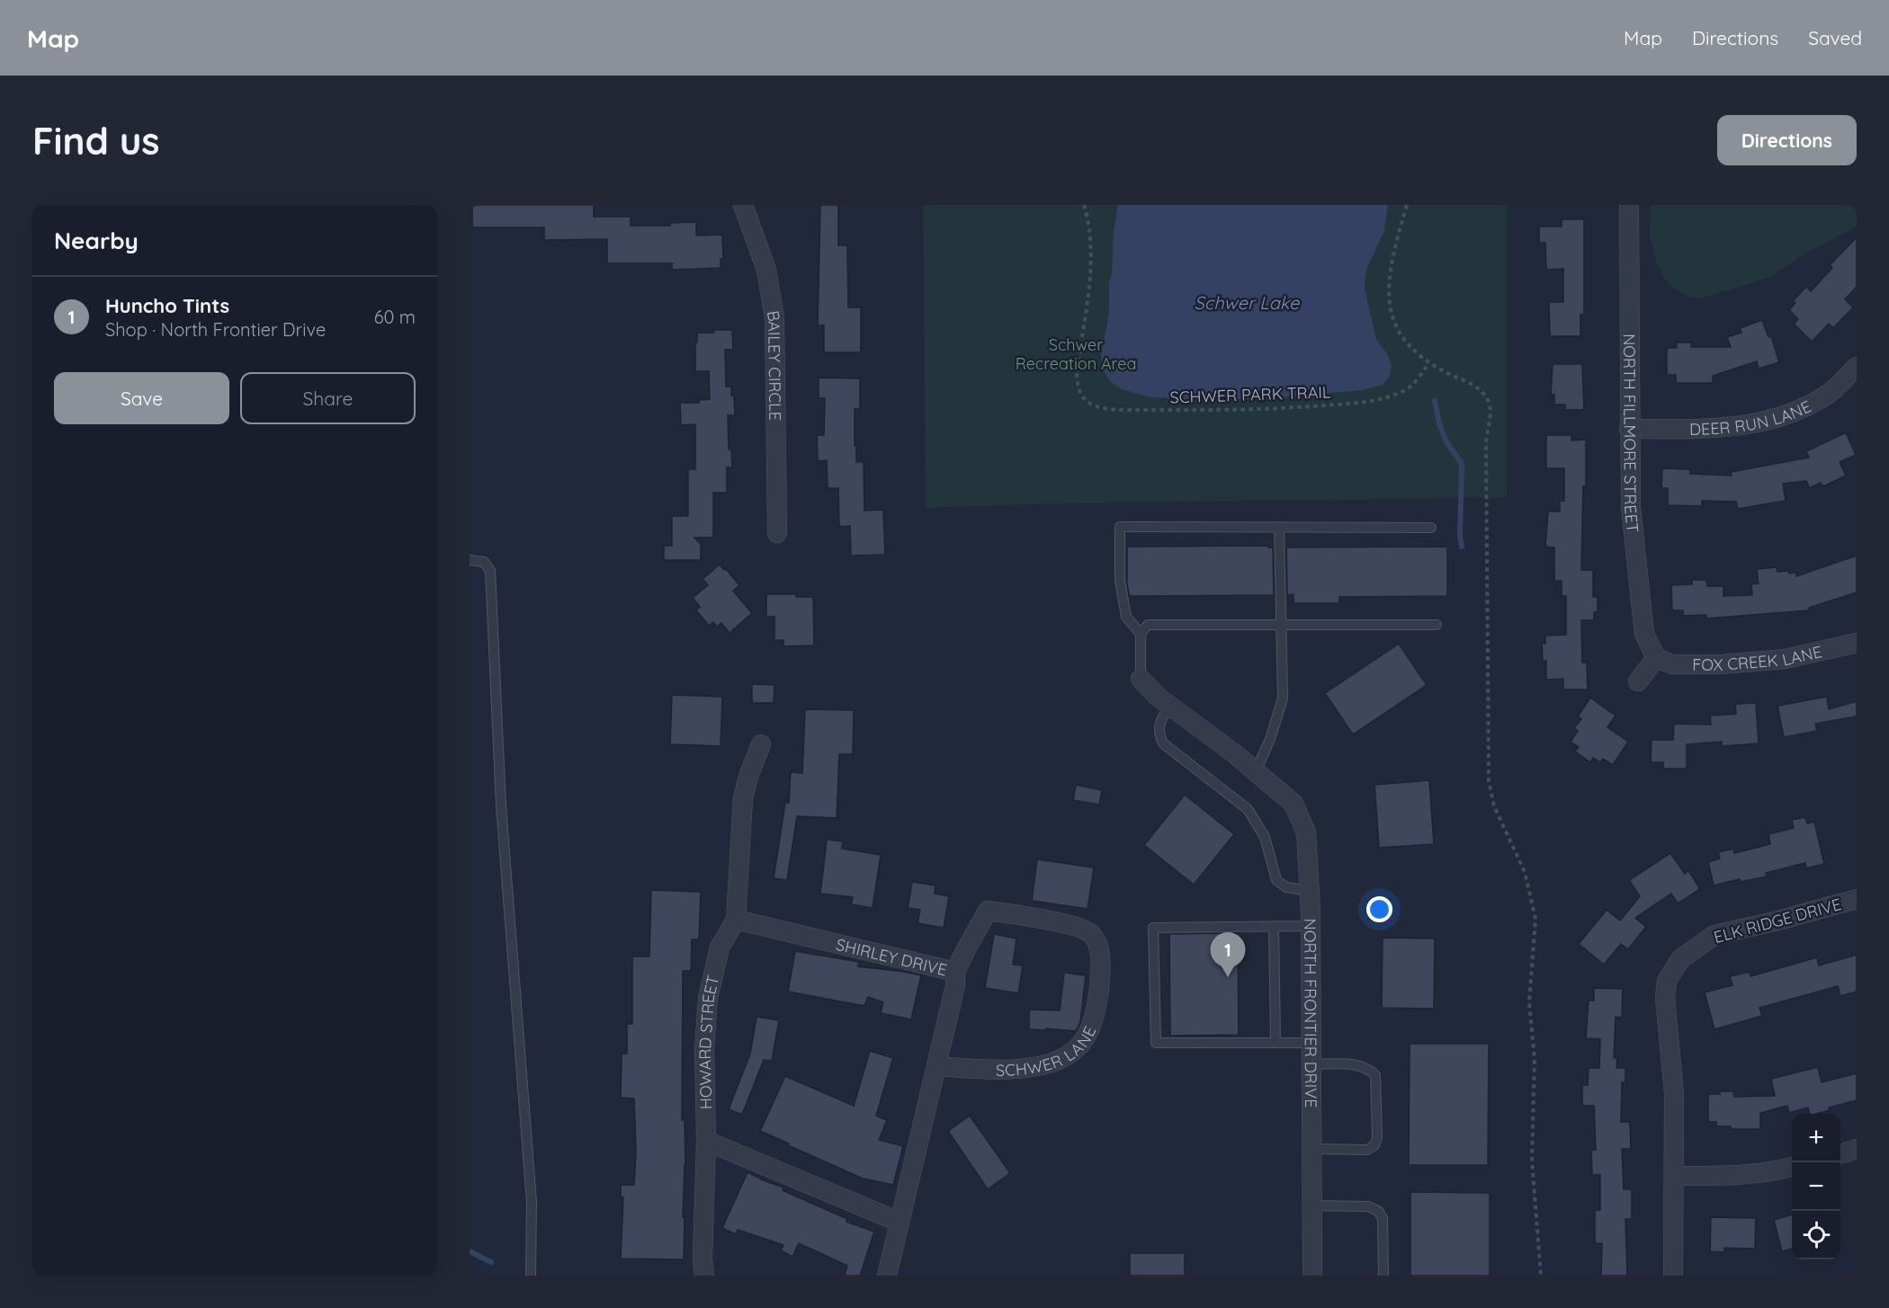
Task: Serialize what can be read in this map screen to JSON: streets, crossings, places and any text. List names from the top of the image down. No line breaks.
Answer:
{"streets":{"street":["BAILEY CIRCLE","DEER RUN LANE","NORTH FILLMORE STREET","FOX CREEK LANE","ELK RIDGE DRIVE","SHIRLEY DRIVE","NORTH FRONTIER DRIVE","HOWARD STREET","SCHWER LANE"],"path":["SCHWER PARK TRAIL"]},"crossings":[["DEER RUN LANE","NORTH FILLMORE STREET"],["NORTH FILLMORE STREET","FOX CREEK LANE"],["SHIRLEY DRIVE","HOWARD STREET"],["SHIRLEY DRIVE","SCHWER LANE"]],"water":["Schwer Lake"],"parks":["Schwer Recreation Area"],"page":{"header":"Map","nav":["Map","Directions","Saved"],"buttons":["Directions",["Save","Share"]],"title":"Find us","heading":"Nearby","list":[{"mark":"1","name":"Huncho Tints","note":"Shop · North Frontier Drive","value":"60 m"}],"pins":"1","map_buttons":["+","−"]}}
